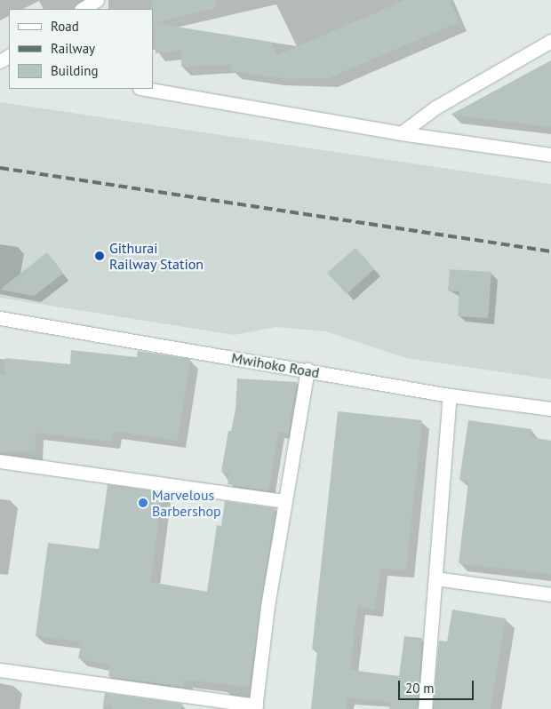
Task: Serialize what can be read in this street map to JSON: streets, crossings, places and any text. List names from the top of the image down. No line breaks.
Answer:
{"streets":{"street":["Mwihoko Road"]},"places":["Githurai Railway Station","Marvelous Barbershop"],"legend":["Road","Railway","Building"],"scale_bar":"20 m"}
